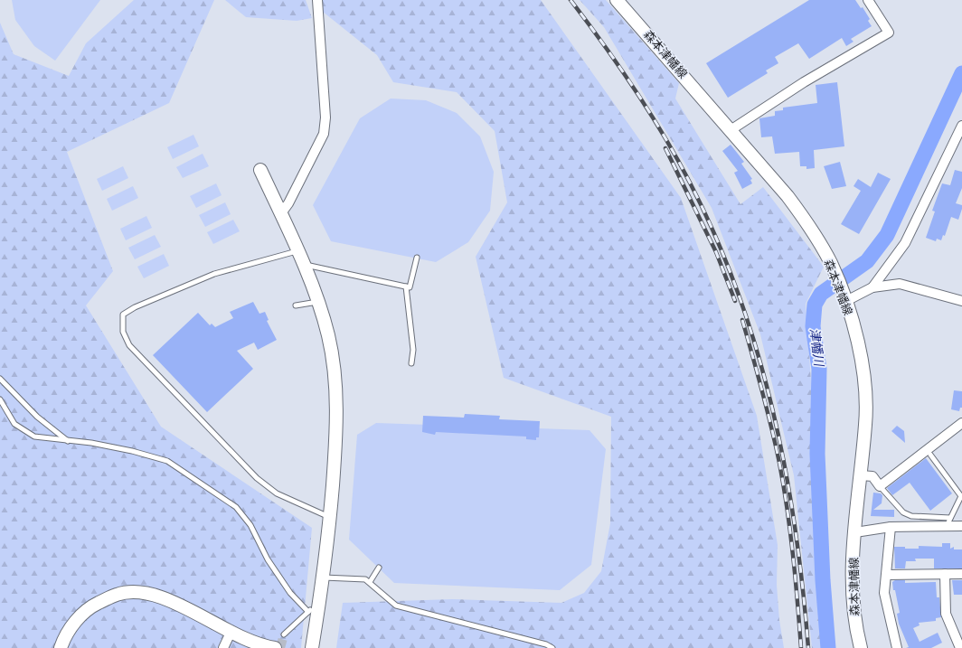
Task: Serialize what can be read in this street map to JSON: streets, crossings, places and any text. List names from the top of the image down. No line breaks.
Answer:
{"streets":{"street":["森本津幡線"]},"water":["津幡川"]}
